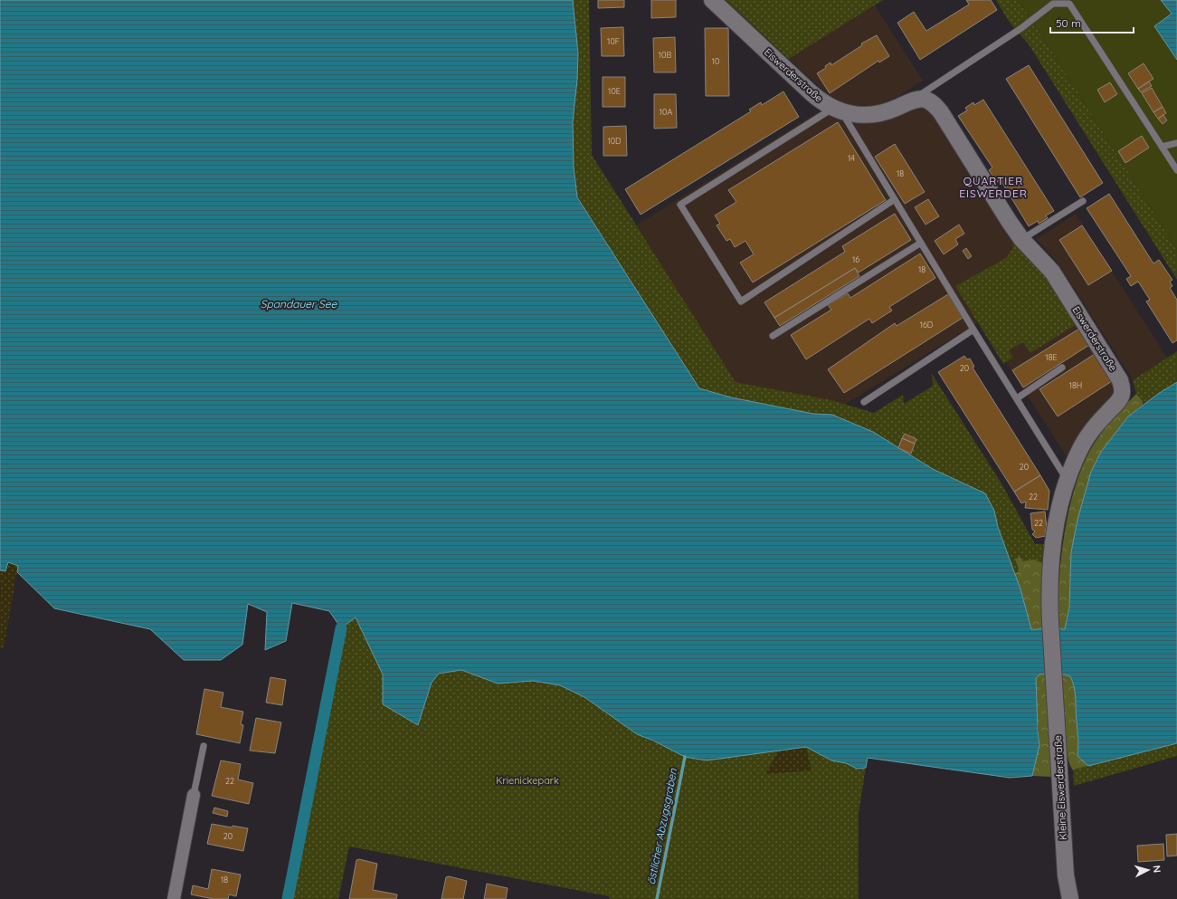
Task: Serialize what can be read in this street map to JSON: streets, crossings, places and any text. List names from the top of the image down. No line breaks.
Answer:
{"streets":{"street":["Eiswerderstraße","Kleine Eiswerderstraße"]},"crossings":[["Eiswerderstraße","Kleine Eiswerderstraße"]],"districts":["QUARTIER EISWERDER"],"water":["Spandauer See","östlicher Abzugsgraben"],"parks":["Krienickepark"],"house_numbers":["10F","10B","10","10E","10A","10D","14","18","16","18","16D","18E","20","18H","20","22","22","22","20","18"],"scale_bar":"50 m","north":"right"}
